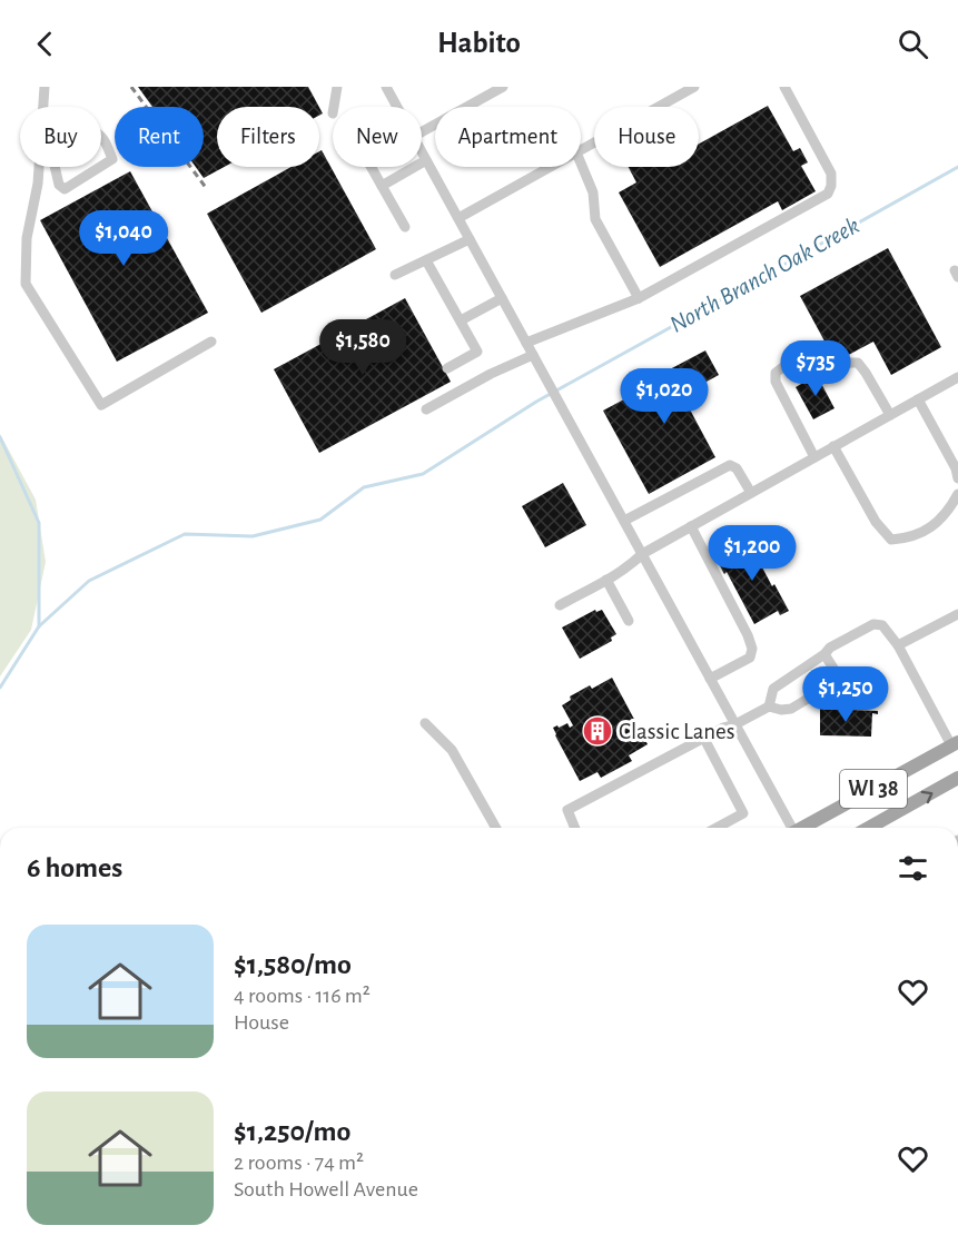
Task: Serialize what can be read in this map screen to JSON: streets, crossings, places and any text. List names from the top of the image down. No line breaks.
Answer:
{"streets":{"main road":["WI 38"]},"water":["North Branch Oak Creek"],"places":{"building":["Classic Lanes"]},"page":{"header":"Habito","chip":["Buy","Rent","Filters","New","Apartment","House"],"price":["$1,040","$1,580","$735","$1,020","$1,200","$1,250"],"heading":"6 homes","list":[{"name":"$1,580/mo","note":"4 rooms · 116 m² · House"},{"name":"$1,250/mo","note":"2 rooms · 74 m² · South Howell Avenue"}]}}
